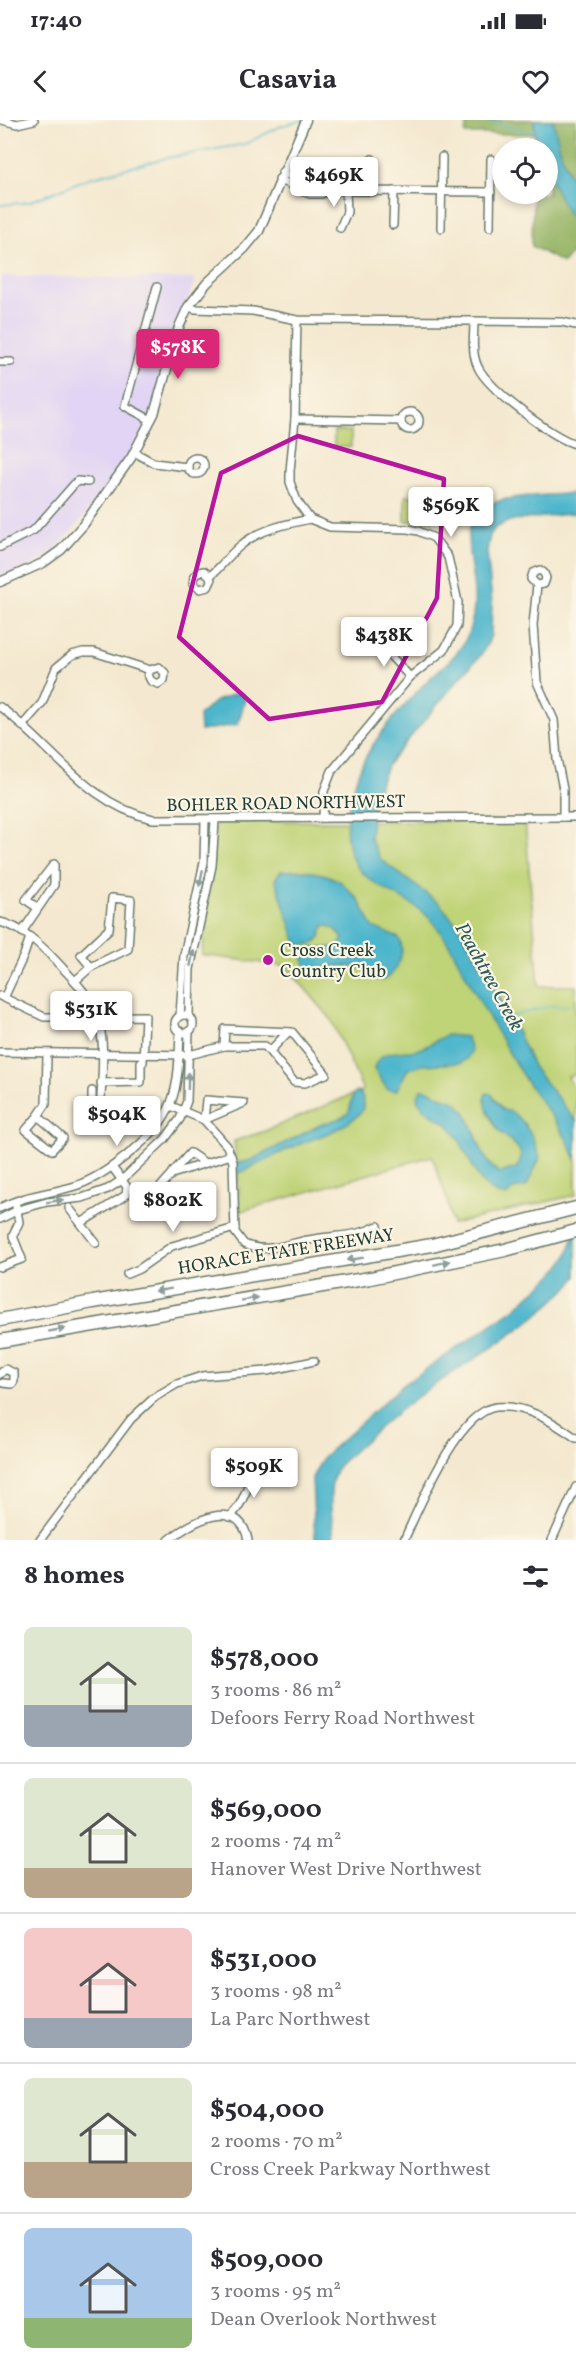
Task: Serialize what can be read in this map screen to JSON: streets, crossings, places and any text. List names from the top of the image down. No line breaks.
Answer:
{"streets":{"highway":["HORACE E TATE FREEWAY"],"street":["BOHLER ROAD NORTHWEST"]},"water":["Peachtree Creek"],"places":["Cross Creek Country Club"],"page":{"status":"17:40","header":"Casavia","price":["$469K","$578K","$569K","$438K","$531K","$504K","$802K","$509K"],"heading":"8 homes","list":[{"name":"$578,000","note":"3 rooms · 86 m² · Defoors Ferry Road Northwest"},{"name":"$569,000","note":"2 rooms · 74 m² · Hanover West Drive Northwest"},{"name":"$531,000","note":"3 rooms · 98 m² · La Parc Northwest"},{"name":"$504,000","note":"2 rooms · 70 m² · Cross Creek Parkway Northwest"},{"name":"$509,000","note":"3 rooms · 95 m² · Dean Overlook Northwest"}]}}
